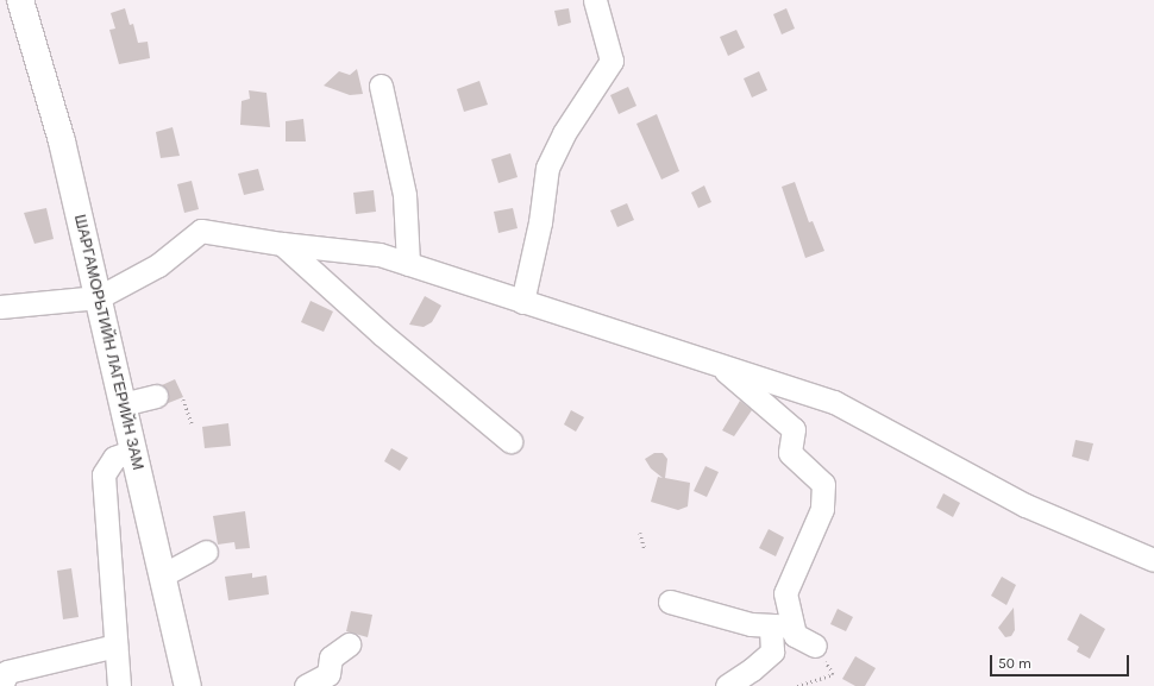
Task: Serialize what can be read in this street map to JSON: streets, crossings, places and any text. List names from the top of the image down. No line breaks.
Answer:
{"streets":{"street":["ШАРГАМОРЬТИЙН ЛАГЕРИЙН ЗАМ"]},"scale_bar":"50 m"}
